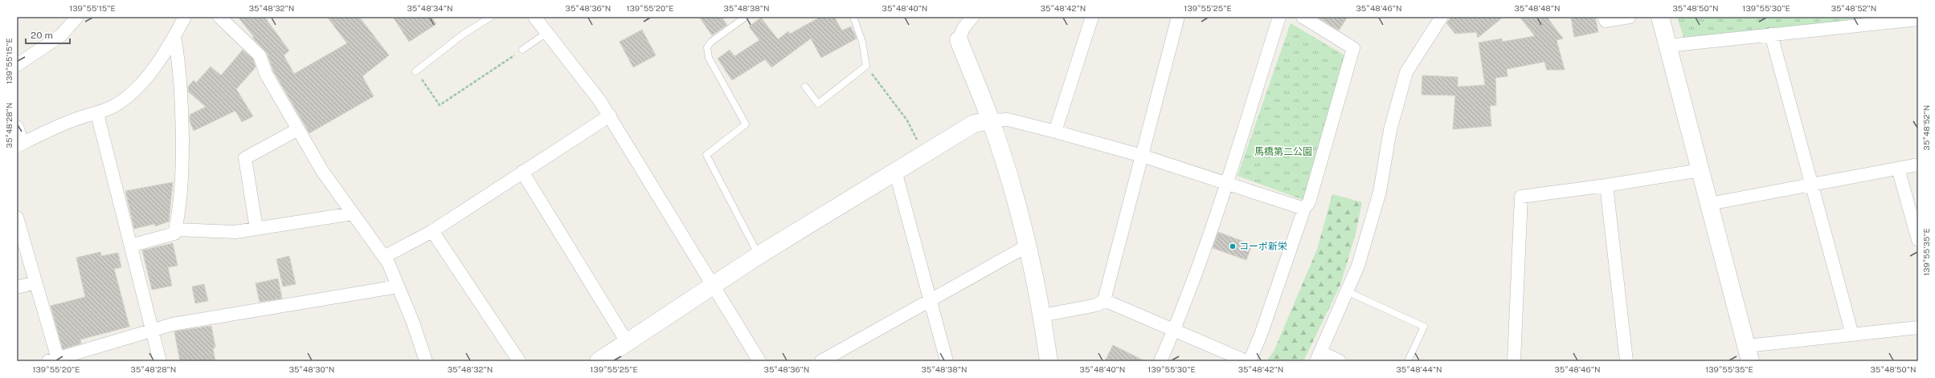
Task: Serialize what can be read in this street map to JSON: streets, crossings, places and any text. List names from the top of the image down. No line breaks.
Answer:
{"parks":["馬橋第二公園"],"places":["コーポ新栄"],"scale_bar":"20 m","coordinates":["139°55'15\"E","35°48'32\"N","35°48'34\"N","35°48'36\"N","139°55'20\"E","35°48'38\"N","35°48'40\"N","35°48'42\"N","139°55'25\"E","35°48'46\"N","35°48'48\"N","35°48'50\"N","139°55'30\"E","35°48'52\"N","35°48'28\"N","139°55'35\"E","35°48'30\"N","35°48'44\"N"]}
